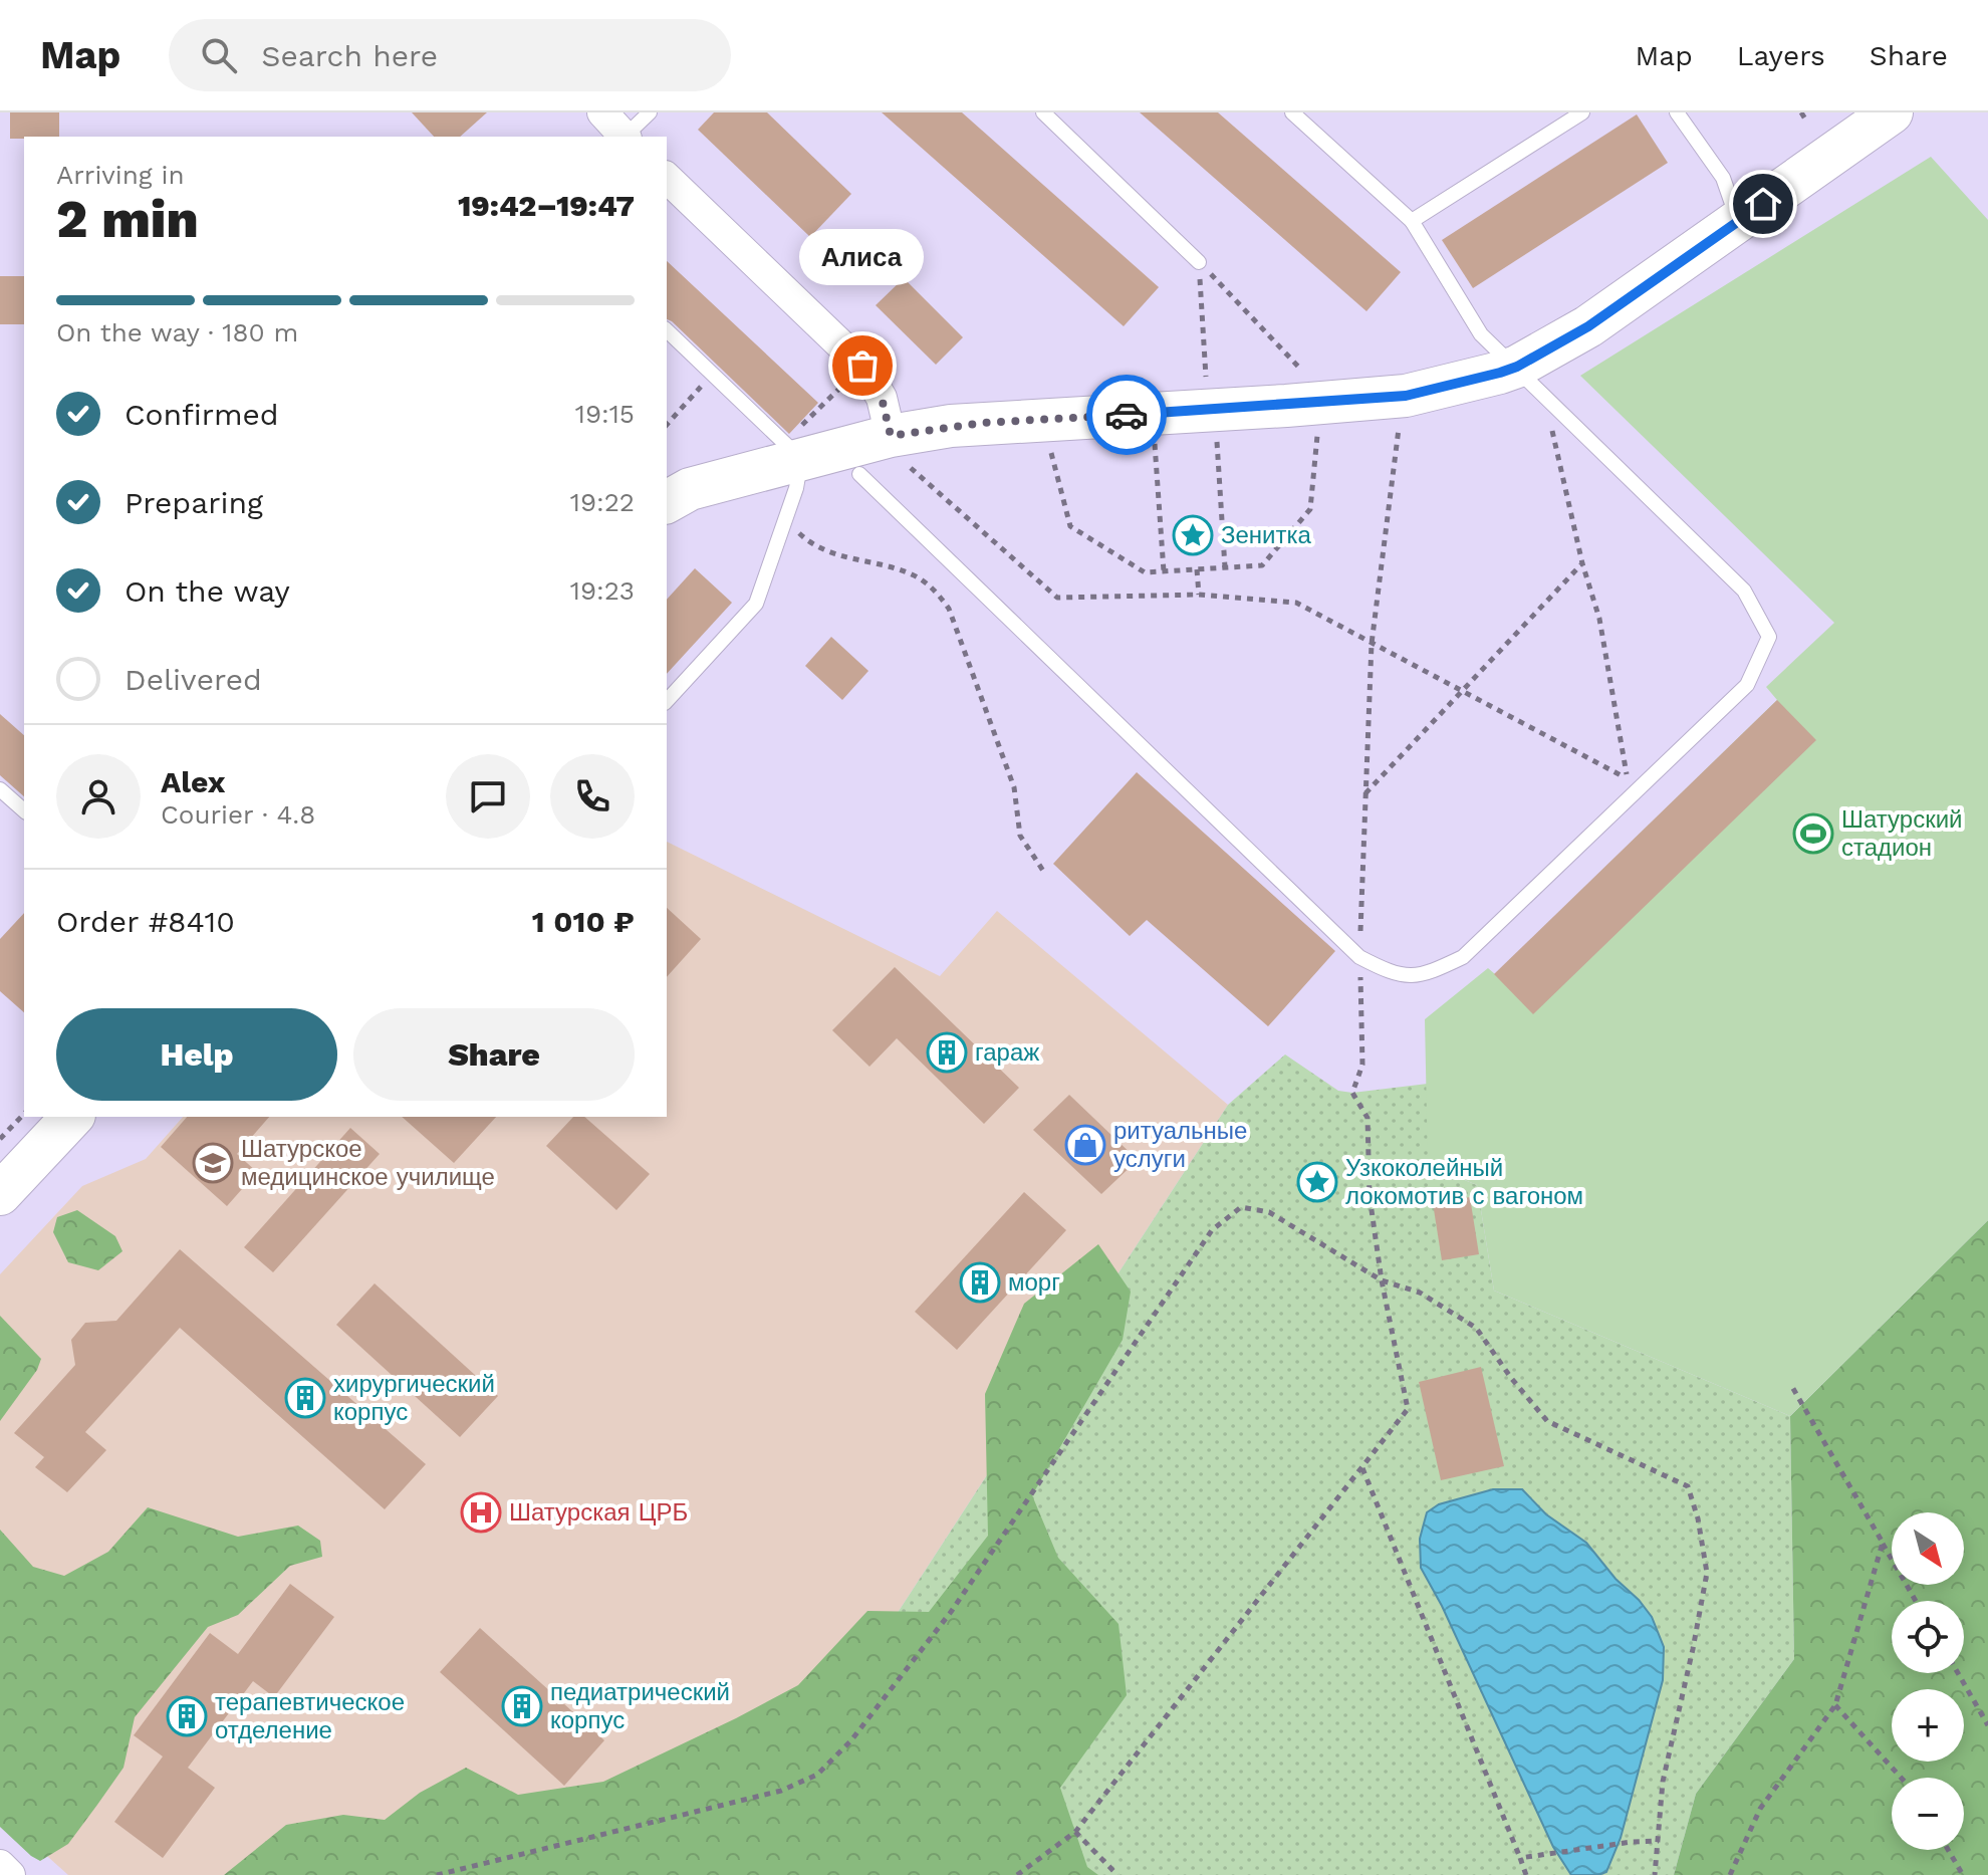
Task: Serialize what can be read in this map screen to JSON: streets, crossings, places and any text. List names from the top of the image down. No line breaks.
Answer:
{"places":{"other":["Алиса"],"place":["Зенитка","Узкоколейный локомотив с вагоном"],"sports":["Шатурский стадион"],"building":["гараж","морг","хирургический корпус","педиатрический корпус","терапевтическое отделение"],"shop":["ритуальные услуги"],"school or university":["Шатурское медицинское училище"],"hospital":["Шатурская ЦРБ"]},"north":"bottom right","page":{"header":"Map","search":"Search here","nav":["Map","Layers","Share"],"heading":["2 min","Arriving in","19:42–19:47"],"panel":["Alex","Courier · 4.8","Order #8410","1 010 ₽"],"bubble":"Алиса","bar":"On the way · 180 m","list":[["Confirmed","19:15"],["Preparing","19:22"],["On the way","19:23"],"Delivered"],"buttons":["Help","Share"],"map_buttons":["+","−"]}}
